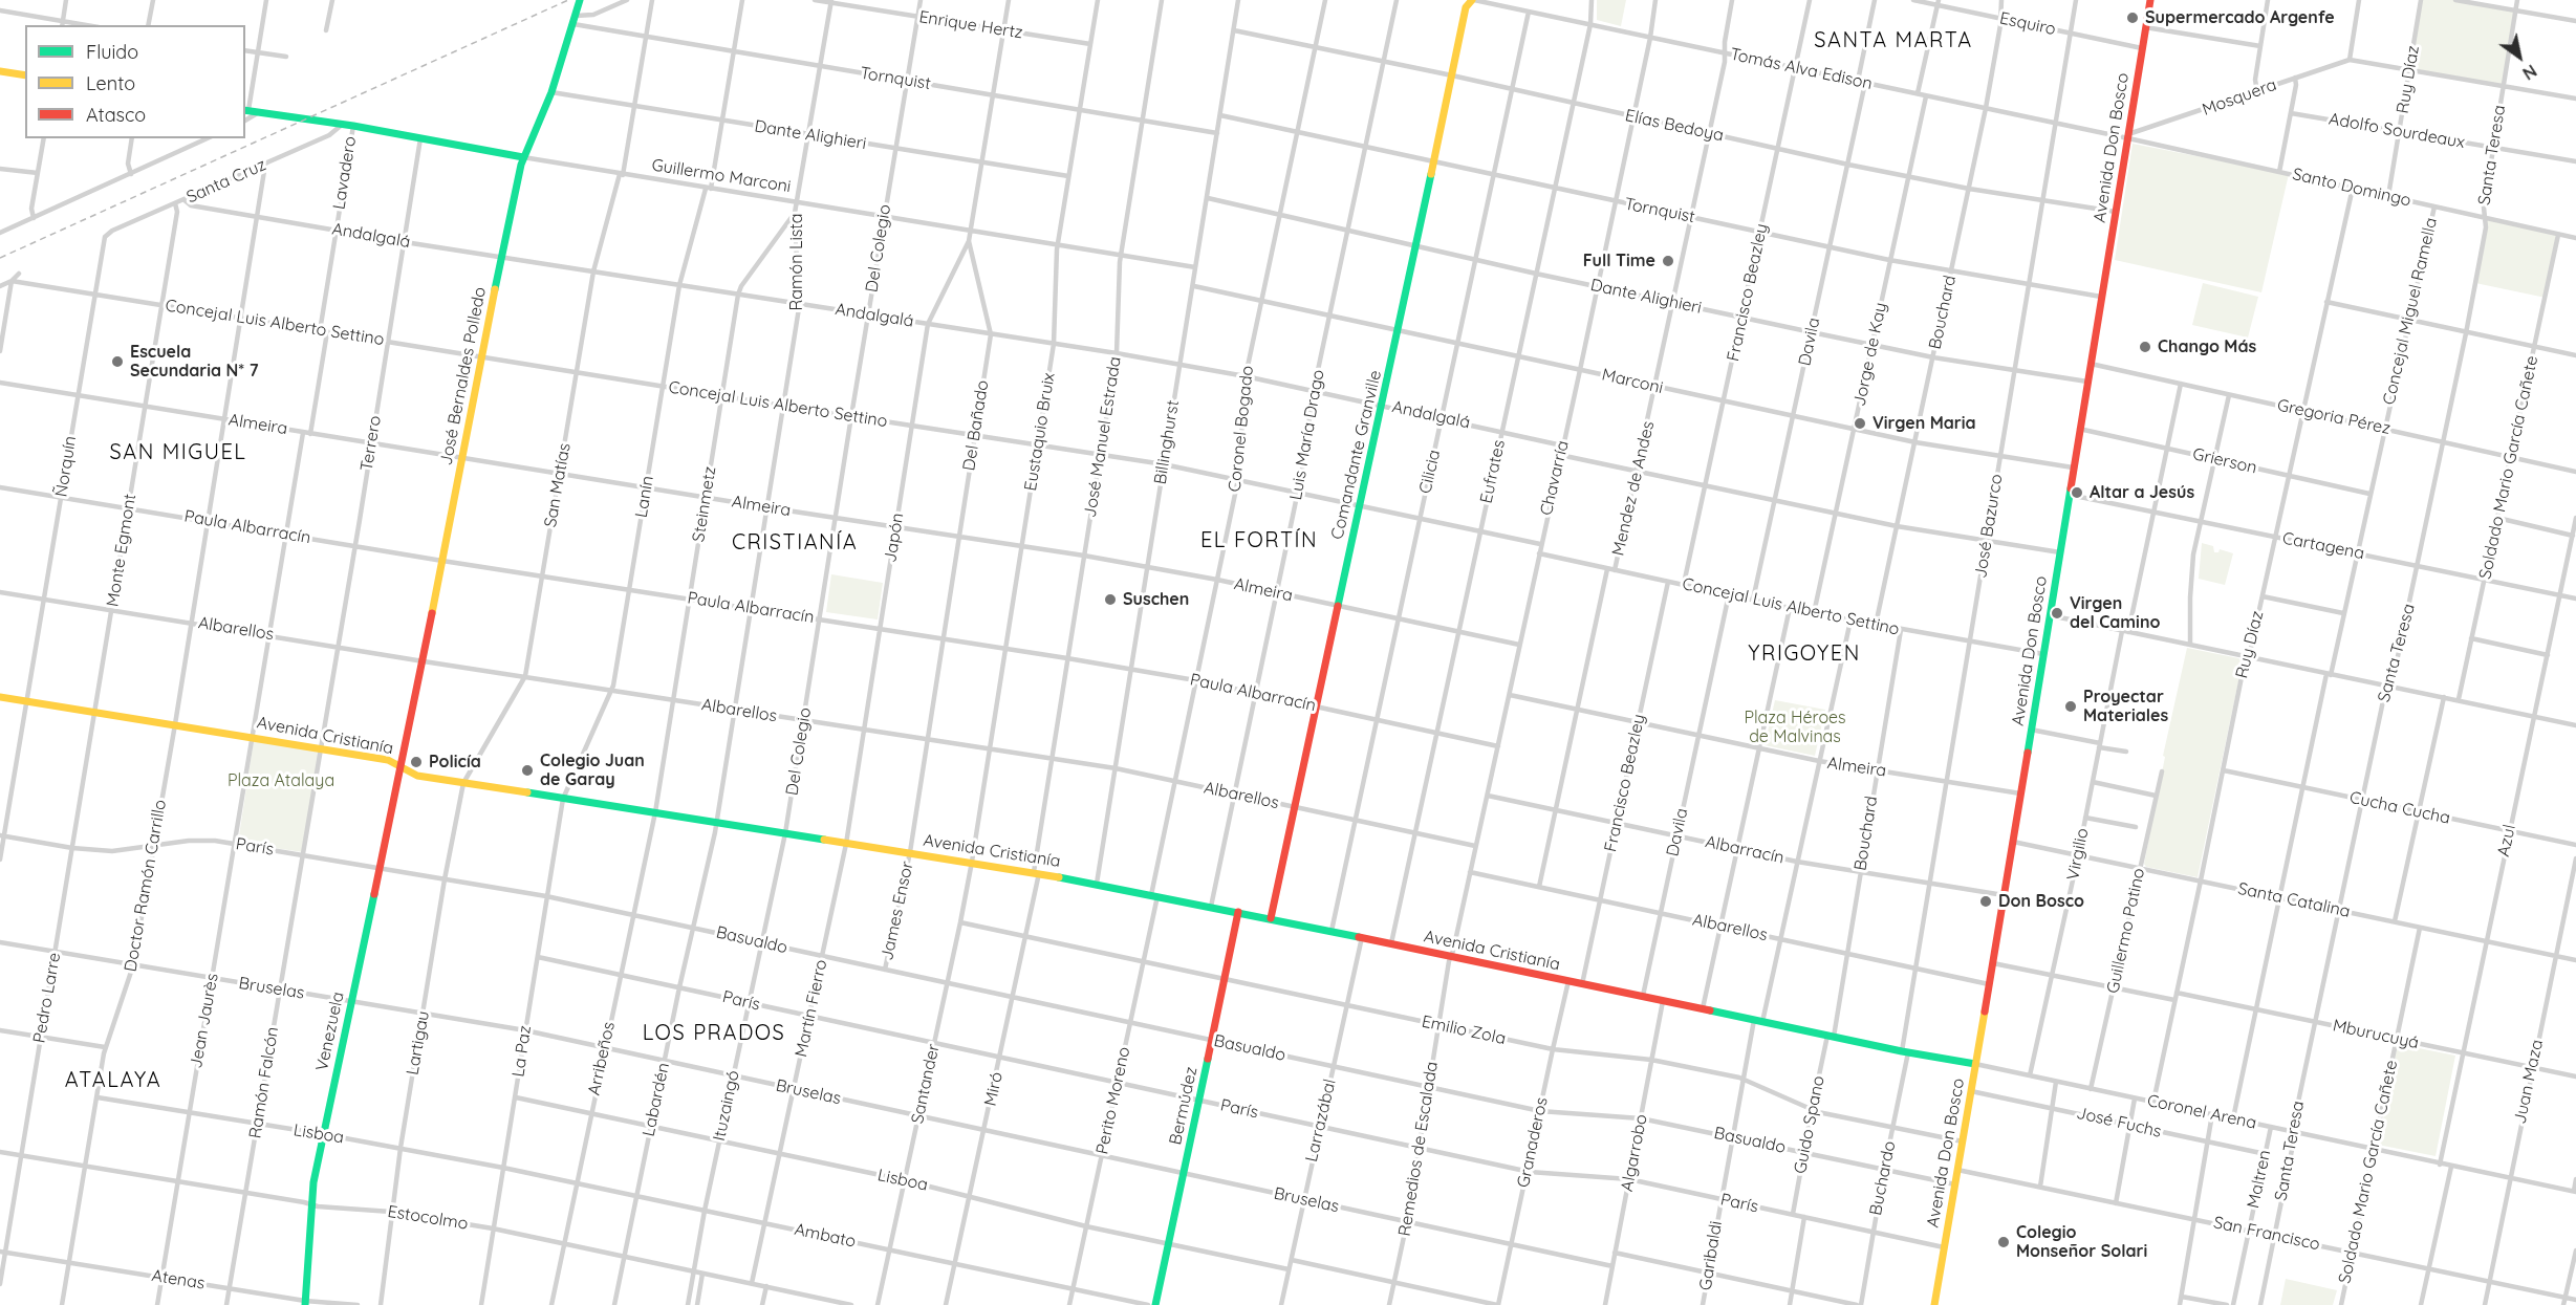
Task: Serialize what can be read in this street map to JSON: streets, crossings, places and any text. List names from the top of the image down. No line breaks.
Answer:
{"streets":{"street":["Esquiro","Enrique Hertz","Tomás Alva Edison","Tornquist","Ruy Díaz","Mosquera","Elías Bedoya","Adolfo Sourdeaux","Dante Alighieri","Avenida Don Bosco","Santa Teresa","Lavadero","Guillermo Marconi","Santa Cruz","Santo Domingo","Andalgalá","Del Colegio","Ramón Lista","Francisco Beazley","Concejal Miguel Ramella","Bouchard","Concejal Luis Alberto Settino","Davila","Jorge de Kay","José Bernaldes Polledo","Marconi","Gregoria Pérez","Almeira","Del Bañado","Coronel Bogado","Eustaquio Bruix","Luis María Drago","José Manuel Estrada","Billinghurst","Terrero","Comandante Granville","Grierson","Ñorquín","Soldado Mario García Cañete","Cilicia","Eufrates","Chavarría","San Matías","Mendez de Andes","Lanín","Steinmetz","José Bazurco","Paula Albarracín","Japón","Cartagena","Monte Egmont","Albarellos","Avenida Cristianía","Cucha Cucha","Azul","París","Albarracín","Virgilio","Doctor Ramón Carrillo","Santa Catalina","James Ensor","Guillermo Patino","Basualdo","Bruselas","Pedro Larre","Martín Fierro","Jean Jaurès","Emilio Zola","Venezuela","Mburucuyá","Lartigau","La Paz","Arribeños","Juan Maza","Ramón Falcón","Santander","Miró","Labardén","Perito Moreno","Ituzaingó","Bermúdez","Coronel Arena","Larrazábal","José Fuchs","Guido Spano","Lisboa","Granaderos","Remedios de Escalada","Algarrobo","Buchardo","Maltren","Estocolmo","San Francisco","Ambato","Garibaldi","Atenas"]},"crossings":[["Esquiro","Avenida Don Bosco"],["Esquiro","Bouchard"],["Esquiro","José Bazurco"],["Enrique Hertz","Del Colegio"],["Enrique Hertz","Ramón Lista"],["Enrique Hertz","Del Bañado"],["Enrique Hertz","Eustaquio Bruix"],["Tomás Alva Edison","Mosquera"],["Tomás Alva Edison","Avenida Don Bosco"],["Tomás Alva Edison","Santo Domingo"],["Tomás Alva Edison","Francisco Beazley"],["Tomás Alva Edison","Bouchard"],["Tomás Alva Edison","Davila"],["Tomás Alva Edison","Jorge de Kay"],["Tomás Alva Edison","Comandante Granville"],["Tomás Alva Edison","Cilicia"],["Tomás Alva Edison","Eufrates"],["Tomás Alva Edison","Chavarría"],["Tomás Alva Edison","Mendez de Andes"],["Tomás Alva Edison","José Bazurco"],["Tornquist","Avenida Don Bosco"],["Tornquist","Del Colegio"],["Tornquist","Ramón Lista"],["Tornquist","Francisco Beazley"],["Tornquist","Bouchard"],["Tornquist","Davila"],["Tornquist","Jorge de Kay"],["Tornquist","José Bernaldes Polledo"],["Tornquist","Del Bañado"],["Tornquist","Coronel Bogado"],["Tornquist","Eustaquio Bruix"],["Tornquist","Luis María Drago"],["Tornquist","José Manuel Estrada"],["Tornquist","Billinghurst"],["Tornquist","Comandante Granville"],["Tornquist","Cilicia"],["Tornquist","Eufrates"],["Tornquist","Chavarría"],["Tornquist","San Matías"],["Tornquist","Mendez de Andes"],["Tornquist","Lanín"],["Tornquist","José Bazurco"],["Ruy Díaz","Adolfo Sourdeaux"],["Ruy Díaz","Santo Domingo"],["Ruy Díaz","Gregoria Pérez"],["Ruy Díaz","Grierson"],["Ruy Díaz","Cartagena"],["Ruy Díaz","Cucha Cucha"],["Ruy Díaz","Santa Catalina"],["Ruy Díaz","Mburucuyá"],["Ruy Díaz","Coronel Arena"],["Mosquera","Avenida Don Bosco"],["Mosquera","Santo Domingo"],["Elías Bedoya","Avenida Don Bosco"],["Elías Bedoya","Francisco Beazley"],["Elías Bedoya","Bouchard"],["Elías Bedoya","Davila"],["Elías Bedoya","Jorge de Kay"],["Elías Bedoya","Coronel Bogado"],["Elías Bedoya","Luis María Drago"],["Elías Bedoya","Billinghurst"],["Elías Bedoya","Comandante Granville"],["Elías Bedoya","Cilicia"],["Elías Bedoya","Eufrates"],["Elías Bedoya","Chavarría"],["Elías Bedoya","Mendez de Andes"],["Elías Bedoya","José Bazurco"],["Adolfo Sourdeaux","Santa Teresa"],["Dante Alighieri","Avenida Don Bosco"],["Dante Alighieri","Del Colegio"],["Dante Alighieri","Ramón Lista"],["Dante Alighieri","Francisco Beazley"],["Dante Alighieri","Bouchard"],["Dante Alighieri","Davila"],["Dante Alighieri","Jorge de Kay"],["Dante Alighieri","José Bernaldes Polledo"],["Dante Alighieri","Del Bañado"],["Dante Alighieri","Coronel Bogado"],["Dante Alighieri","Eustaquio Bruix"],["Dante Alighieri","Luis María Drago"],["Dante Alighieri","Billinghurst"],["Dante Alighieri","Comandante Granville"],["Dante Alighieri","Cilicia"],["Dante Alighieri","Eufrates"],["Dante Alighieri","Chavarría"],["Dante Alighieri","San Matías"],["Dante Alighieri","Mendez de Andes"],["Dante Alighieri","Lanín"],["Dante Alighieri","José Bazurco"],["Avenida Don Bosco","Santo Domingo"],["Avenida Don Bosco","Concejal Luis Alberto Settino"],["Avenida Don Bosco","Marconi"],["Avenida Don Bosco","Gregoria Pérez"],["Avenida Don Bosco","Almeira"],["Avenida Don Bosco","Grierson"],["Avenida Don Bosco","Cartagena"],["Avenida Don Bosco","Albarellos"],["Avenida Don Bosco","Avenida Cristianía"],["Avenida Don Bosco","París"],["Avenida Don Bosco","Albarracín"],["Avenida Don Bosco","Santa Catalina"],["Avenida Don Bosco","Basualdo"],["Avenida Don Bosco","Emilio Zola"],["Avenida Don Bosco","Coronel Arena"],["Avenida Don Bosco","José Fuchs"],["Avenida Don Bosco","San Francisco"],["Santa Teresa","Santo Domingo"],["Santa Teresa","Gregoria Pérez"],["Santa Teresa","Cartagena"],["Santa Teresa","Cucha Cucha"],["Santa Teresa","Santa Catalina"],["Santa Teresa","Mburucuyá"],["Santa Teresa","Coronel Arena"],["Santa Teresa","San Francisco"],["Lavadero","Guillermo Marconi"],["Lavadero","Andalgalá"],["Lavadero","Concejal Luis Alberto Settino"],["Guillermo Marconi","Santa Cruz"],["Guillermo Marconi","Del Colegio"],["Guillermo Marconi","Ramón Lista"],["Guillermo Marconi","José Bernaldes Polledo"],["Guillermo Marconi","Del Bañado"],["Guillermo Marconi","Eustaquio Bruix"],["Guillermo Marconi","José Manuel Estrada"],["Guillermo Marconi","Billinghurst"],["Guillermo Marconi","Terrero"],["Guillermo Marconi","San Matías"],["Guillermo Marconi","Lanín"],["Santa Cruz","Andalgalá"],["Santa Cruz","Ñorquín"],["Santa Cruz","Monte Egmont"],["Santa Cruz","Doctor Ramón Carrillo"],["Santo Domingo","Concejal Miguel Ramella"],["Santo Domingo","Soldado Mario García Cañete"],["Andalgalá","Del Colegio"],["Andalgalá","Ramón Lista"],["Andalgalá","José Bernaldes Polledo"],["Andalgalá","Del Bañado"],["Andalgalá","Coronel Bogado"],["Andalgalá","Eustaquio Bruix"],["Andalgalá","Luis María Drago"],["Andalgalá","José Manuel Estrada"],["Andalgalá","Billinghurst"],["Andalgalá","Terrero"],["Andalgalá","Comandante Granville"],["Andalgalá","Cilicia"],["Andalgalá","Eufrates"],["Andalgalá","Chavarría"],["Andalgalá","San Matías"],["Andalgalá","Lanín"],["Andalgalá","Steinmetz"],["Andalgalá","Japón"],["Andalgalá","Doctor Ramón Carrillo"],["Del Colegio","Concejal Luis Alberto Settino"],["Del Colegio","Almeira"],["Del Colegio","Paula Albarracín"],["Del Colegio","Albarellos"],["Del Colegio","Avenida Cristianía"],["Del Colegio","Ituzaingó"],["Ramón Lista","Concejal Luis Alberto Settino"],["Ramón Lista","Almeira"],["Ramón Lista","Steinmetz"],["Ramón Lista","Paula Albarracín"],["Ramón Lista","Albarellos"],["Ramón Lista","Avenida Cristianía"],["Ramón Lista","Labardén"],["Francisco Beazley","Concejal Luis Alberto Settino"],["Francisco Beazley","Marconi"],["Francisco Beazley","Almeira"],["Francisco Beazley","Albarellos"],["Francisco Beazley","Avenida Cristianía"],["Francisco Beazley","Albarracín"],["Concejal Miguel Ramella","Gregoria Pérez"],["Concejal Miguel Ramella","Grierson"],["Concejal Miguel Ramella","Cartagena"],["Concejal Miguel Ramella","Cucha Cucha"],["Concejal Miguel Ramella","Santa Catalina"],["Concejal Miguel Ramella","Mburucuyá"],["Concejal Miguel Ramella","Coronel Arena"],["Bouchard","Concejal Luis Alberto Settino"],["Bouchard","Marconi"],["Bouchard","Almeira"],["Bouchard","Albarellos"],["Bouchard","Avenida Cristianía"],["Bouchard","Albarracín"],["Bouchard","Guido Spano"],["Concejal Luis Alberto Settino","Davila"],["Concejal Luis Alberto Settino","Jorge de Kay"],["Concejal Luis Alberto Settino","José Bernaldes Polledo"],["Concejal Luis Alberto Settino","Del Bañado"],["Concejal Luis Alberto Settino","Coronel Bogado"],["Concejal Luis Alberto Settino","Eustaquio Bruix"],["Concejal Luis Alberto Settino","Luis María Drago"],["Concejal Luis Alberto Settino","José Manuel Estrada"],["Concejal Luis Alberto Settino","Billinghurst"],["Concejal Luis Alberto Settino","Terrero"],["Concejal Luis Alberto Settino","Comandante Granville"],["Concejal Luis Alberto Settino","Ñorquín"],["Concejal Luis Alberto Settino","Cilicia"],["Concejal Luis Alberto Settino","Eufrates"],["Concejal Luis Alberto Settino","Chavarría"],["Concejal Luis Alberto Settino","San Matías"],["Concejal Luis Alberto Settino","Mendez de Andes"],["Concejal Luis Alberto Settino","Lanín"],["Concejal Luis Alberto Settino","Steinmetz"],["Concejal Luis Alberto Settino","José Bazurco"],["Concejal Luis Alberto Settino","Japón"],["Concejal Luis Alberto Settino","Monte Egmont"],["Concejal Luis Alberto Settino","Doctor Ramón Carrillo"],["Davila","Marconi"],["Davila","Almeira"],["Davila","Albarellos"],["Davila","Avenida Cristianía"],["Davila","Albarracín"],["Jorge de Kay","Marconi"],["José Bernaldes Polledo","Almeira"],["José Bernaldes Polledo","Paula Albarracín"],["José Bernaldes Polledo","Albarellos"],["José Bernaldes Polledo","Avenida Cristianía"],["José Bernaldes Polledo","Venezuela"],["Marconi","Coronel Bogado"],["Marconi","Luis María Drago"],["Marconi","Billinghurst"],["Marconi","Comandante Granville"],["Marconi","Cilicia"],["Marconi","Eufrates"],["Marconi","Chavarría"],["Marconi","Mendez de Andes"],["Marconi","José Bazurco"],["Gregoria Pérez","Soldado Mario García Cañete"],["Almeira","Del Bañado"],["Almeira","Coronel Bogado"],["Almeira","Eustaquio Bruix"],["Almeira","Luis María Drago"],["Almeira","José Manuel Estrada"],["Almeira","Billinghurst"],["Almeira","Terrero"],["Almeira","Comandante Granville"],["Almeira","Ñorquín"],["Almeira","Cilicia"],["Almeira","Eufrates"],["Almeira","Chavarría"],["Almeira","San Matías"],["Almeira","Mendez de Andes"],["Almeira","Lanín"],["Almeira","Steinmetz"],["Almeira","José Bazurco"],["Almeira","Japón"],["Almeira","Monte Egmont"],["Almeira","Doctor Ramón Carrillo"],["Del Bañado","Paula Albarracín"],["Del Bañado","Japón"],["Del Bañado","Albarellos"],["Del Bañado","Avenida Cristianía"],["Del Bañado","James Ensor"],["Coronel Bogado","Paula Albarracín"],["Coronel Bogado","Albarellos"],["Coronel Bogado","Avenida Cristianía"],["Coronel Bogado","Perito Moreno"],["Eustaquio Bruix","Paula Albarracín"],["Eustaquio Bruix","Albarellos"],["Eustaquio Bruix","Avenida Cristianía"],["Eustaquio Bruix","Santander"],["Luis María Drago","Paula Albarracín"],["Luis María Drago","Albarellos"],["Luis María Drago","Avenida Cristianía"],["José Manuel Estrada","Paula Albarracín"],["José Manuel Estrada","Albarellos"],["José Manuel Estrada","Avenida Cristianía"],["José Manuel Estrada","Miró"],["Billinghurst","Paula Albarracín"],["Billinghurst","Albarellos"],["Billinghurst","Avenida Cristianía"],["Terrero","Paula Albarracín"],["Terrero","Albarellos"],["Terrero","Avenida Cristianía"],["Terrero","Ramón Falcón"],["Comandante Granville","Paula Albarracín"],["Comandante Granville","Albarellos"],["Comandante Granville","Avenida Cristianía"],["Ñorquín","Paula Albarracín"],["Ñorquín","Albarellos"],["Ñorquín","Avenida Cristianía"],["Ñorquín","París"],["Soldado Mario García Cañete","Cartagena"],["Soldado Mario García Cañete","Santa Catalina"],["Soldado Mario García Cañete","Mburucuyá"],["Soldado Mario García Cañete","Coronel Arena"],["Soldado Mario García Cañete","San Francisco"],["Cilicia","Paula Albarracín"],["Cilicia","Albarellos"],["Cilicia","Avenida Cristianía"],["Eufrates","Paula Albarracín"],["Eufrates","Albarellos"],["Eufrates","Avenida Cristianía"],["Chavarría","Paula Albarracín"],["Chavarría","Albarellos"],["Chavarría","Avenida Cristianía"],["Chavarría","Albarracín"],["Chavarría","Remedios de Escalada"],["San Matías","Paula Albarracín"],["San Matías","Albarellos"],["San Matías","Avenida Cristianía"],["San Matías","Lartigau"],["Mendez de Andes","Albarellos"],["Mendez de Andes","Albarracín"],["Lanín","Paula Albarracín"],["Lanín","Albarellos"],["Lanín","Avenida Cristianía"],["Lanín","La Paz"],["Steinmetz","Paula Albarracín"],["Steinmetz","Albarellos"],["Steinmetz","Avenida Cristianía"],["Steinmetz","Arribeños"],["José Bazurco","Albarellos"],["José Bazurco","Avenida Cristianía"],["José Bazurco","Albarracín"],["José Bazurco","Buchardo"],["Paula Albarracín","Japón"],["Paula Albarracín","Monte Egmont"],["Paula Albarracín","Doctor Ramón Carrillo"],["Japón","Albarellos"],["Japón","Avenida Cristianía"],["Japón","Martín Fierro"],["Cartagena","Azul"],["Monte Egmont","Albarellos"],["Monte Egmont","Avenida Cristianía"],["Monte Egmont","Pedro Larre"],["Albarellos","Doctor Ramón Carrillo"],["Avenida Cristianía","Doctor Ramón Carrillo"],["Avenida Cristianía","James Ensor"],["Avenida Cristianía","Pedro Larre"],["Avenida Cristianía","Martín Fierro"],["Avenida Cristianía","Jean Jaurès"],["Avenida Cristianía","Venezuela"],["Avenida Cristianía","Lartigau"],["Avenida Cristianía","La Paz"],["Avenida Cristianía","Arribeños"],["Avenida Cristianía","Ramón Falcón"],["Avenida Cristianía","Santander"],["Avenida Cristianía","Miró"],["Avenida Cristianía","Labardén"],["Avenida Cristianía","Perito Moreno"],["Avenida Cristianía","Ituzaingó"],["Avenida Cristianía","Bermúdez"],["Avenida Cristianía","Coronel Arena"],["Avenida Cristianía","Larrazábal"],["Avenida Cristianía","Guido Spano"],["Avenida Cristianía","Granaderos"],["Avenida Cristianía","Remedios de Escalada"],["Avenida Cristianía","Algarrobo"],["Avenida Cristianía","Buchardo"],["Avenida Cristianía","Garibaldi"],["Cucha Cucha","Azul"],["Azul","Santa Catalina"],["Azul","Mburucuyá"],["Azul","Coronel Arena"],["París","Doctor Ramón Carrillo"],["París","Basualdo"],["París","Pedro Larre"],["París","Martín Fierro"],["París","Jean Jaurès"],["París","Venezuela"],["París","Lartigau"],["París","La Paz"],["París","Arribeños"],["París","Ramón Falcón"],["París","Santander"],["París","Miró"],["París","Labardén"],["París","Perito Moreno"],["París","Ituzaingó"],["París","Bermúdez"],["París","Larrazábal"],["París","Guido Spano"],["París","Granaderos"],["París","Remedios de Escalada"],["París","Algarrobo"],["París","Buchardo"],["París","Garibaldi"],["Virgilio","Santa Catalina"],["Virgilio","Coronel Arena"],["Doctor Ramón Carrillo","Bruselas"],["Doctor Ramón Carrillo","Lisboa"],["Doctor Ramón Carrillo","Estocolmo"],["Doctor Ramón Carrillo","Atenas"],["Santa Catalina","Guillermo Patino"],["Santa Catalina","Juan Maza"],["James Ensor","Basualdo"],["Guillermo Patino","Coronel Arena"],["Basualdo","Martín Fierro"],["Basualdo","La Paz"],["Basualdo","Arribeños"],["Basualdo","Santander"],["Basualdo","Miró"],["Basualdo","Labardén"],["Basualdo","Perito Moreno"],["Basualdo","Ituzaingó"],["Basualdo","Bermúdez"],["Basualdo","Larrazábal"],["Basualdo","Guido Spano"],["Basualdo","Granaderos"],["Basualdo","Remedios de Escalada"],["Basualdo","Algarrobo"],["Basualdo","Buchardo"],["Basualdo","Garibaldi"],["Bruselas","Pedro Larre"],["Bruselas","Martín Fierro"],["Bruselas","Jean Jaurès"],["Bruselas","Venezuela"],["Bruselas","Lartigau"],["Bruselas","La Paz"],["Bruselas","Arribeños"],["Bruselas","Ramón Falcón"],["Bruselas","Santander"],["Bruselas","Miró"],["Bruselas","Labardén"],["Bruselas","Perito Moreno"],["Bruselas","Ituzaingó"],["Bruselas","Bermúdez"],["Bruselas","Larrazábal"],["Bruselas","Granaderos"],["Bruselas","Remedios de Escalada"],["Bruselas","Algarrobo"],["Pedro Larre","Estocolmo"],["Pedro Larre","Atenas"],["Martín Fierro","Lisboa"],["Martín Fierro","Estocolmo"],["Martín Fierro","Ambato"],["Jean Jaurès","Lisboa"],["Jean Jaurès","Estocolmo"],["Jean Jaurès","Atenas"],["Emilio Zola","Santander"],["Emilio Zola","Miró"],["Emilio Zola","Perito Moreno"],["Emilio Zola","Bermúdez"],["Emilio Zola","Larrazábal"],["Emilio Zola","Guido Spano"],["Emilio Zola","Granaderos"],["Emilio Zola","Remedios de Escalada"],["Emilio Zola","Algarrobo"],["Emilio Zola","Buchardo"],["Emilio Zola","Garibaldi"],["Venezuela","Lisboa"],["Venezuela","Estocolmo"],["Venezuela","Atenas"],["Mburucuyá","Juan Maza"],["Lartigau","Lisboa"],["Lartigau","Estocolmo"],["La Paz","Lisboa"],["La Paz","Estocolmo"],["La Paz","Ambato"],["Arribeños","Lisboa"],["Arribeños","Estocolmo"],["Arribeños","Ambato"],["Juan Maza","Coronel Arena"],["Juan Maza","San Francisco"],["Ramón Falcón","Lisboa"],["Ramón Falcón","Estocolmo"],["Ramón Falcón","Atenas"],["Santander","Lisboa"],["Santander","Ambato"],["Miró","Lisboa"],["Miró","Ambato"],["Labardén","Lisboa"],["Labardén","Estocolmo"],["Labardén","Ambato"],["Perito Moreno","Lisboa"],["Perito Moreno","Ambato"],["Ituzaingó","Lisboa"],["Ituzaingó","Estocolmo"],["Ituzaingó","Ambato"],["Bermúdez","Lisboa"],["Coronel Arena","Maltren"],["Larrazábal","Lisboa"],["José Fuchs","Maltren"],["Lisboa","Ambato"],["Maltren","San Francisco"]],"districts":["SANTA MARTA","SAN MIGUEL","EL FORTÍN","CRISTIANÍA","YRIGOYEN","LOS PRADOS","ATALAYA"],"parks":["Plaza Héroes de Malvinas","Plaza Atalaya"],"places":["Supermercado Argenfe","Full Time","Chango Más","Escuela Secundaria N* 7","Virgen Maria","Altar a Jesús","Suschen","Virgen del Camino","Proyectar Materiales","Policía","Colegio Juan de Garay","Don Bosco","Colegio Monseñor Solari"],"legend":["Fluido","Lento","Atasco"],"north":"bottom right"}
